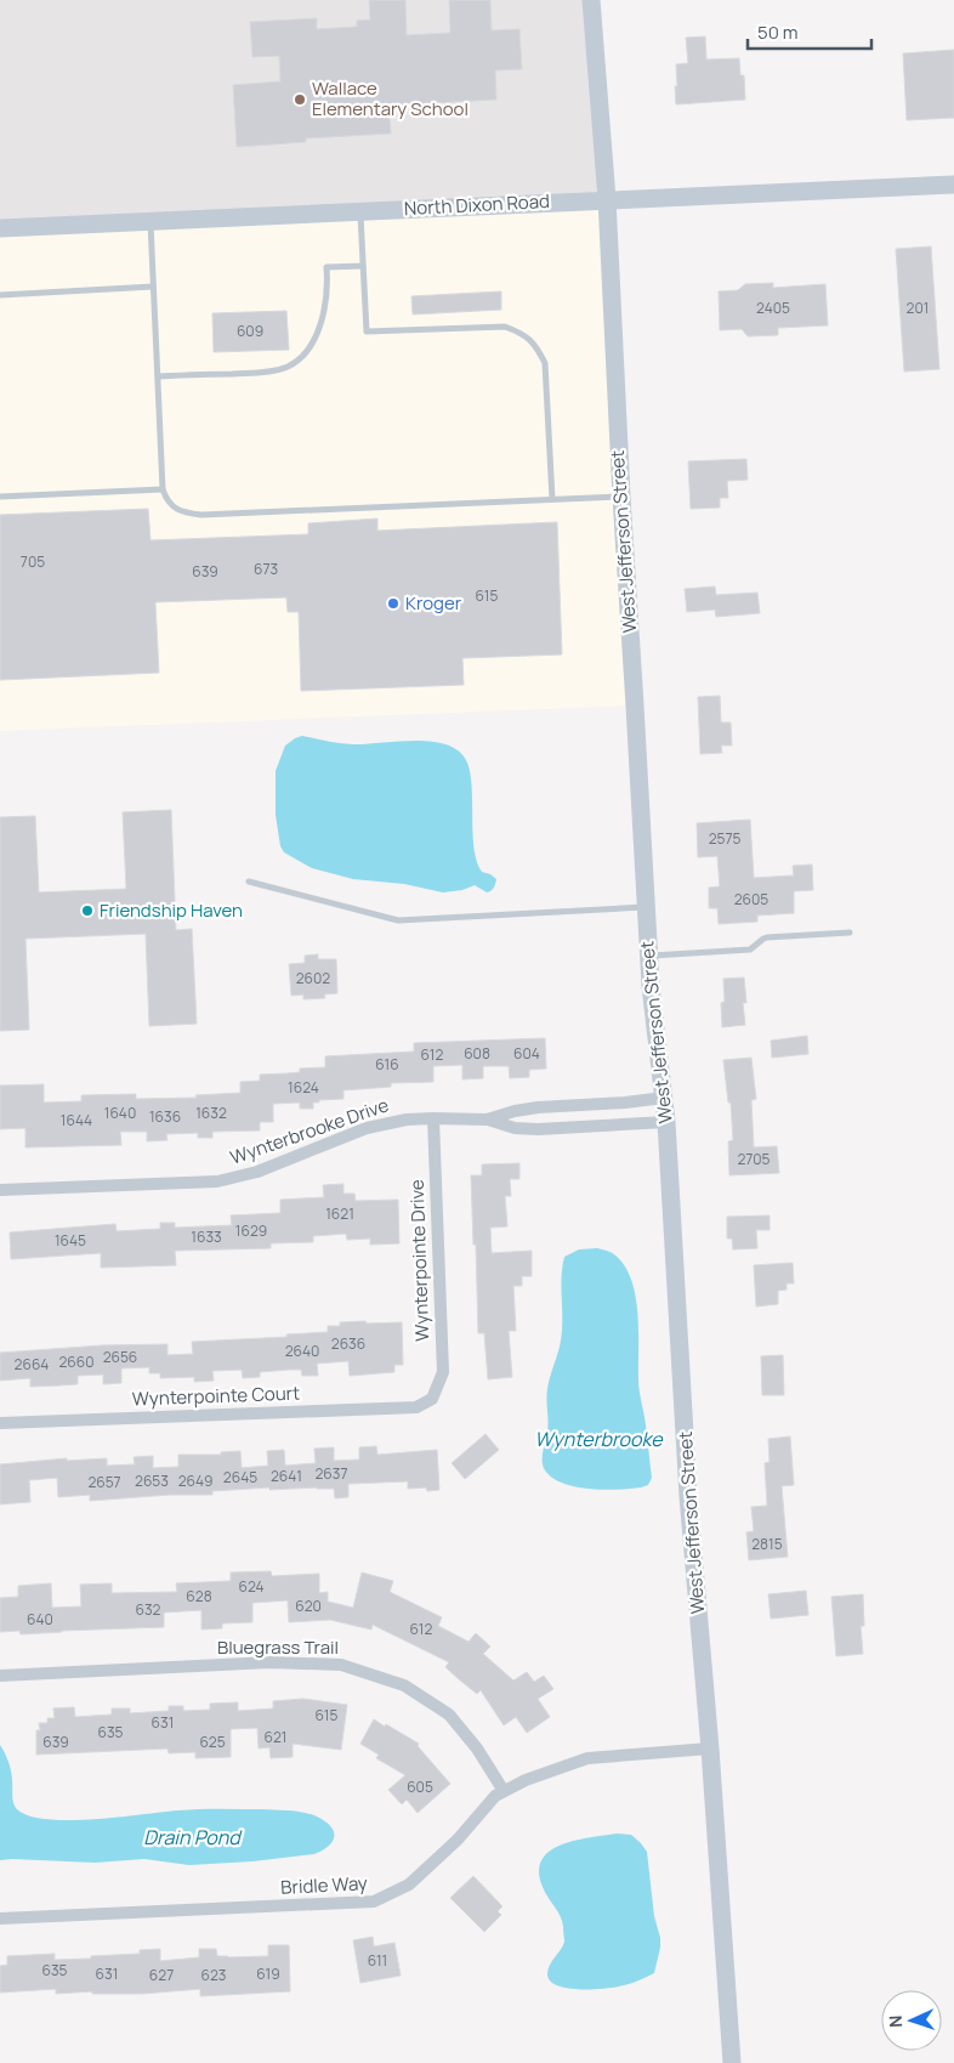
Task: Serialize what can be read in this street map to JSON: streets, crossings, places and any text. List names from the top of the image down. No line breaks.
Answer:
{"streets":{"street":["North Dixon Road","West Jefferson Street","Wynterbrooke Drive","Wynterpointe Drive","Wynterpointe Court","Bluegrass Trail","Bridle Way"]},"crossings":[["North Dixon Road","West Jefferson Street"],["West Jefferson Street","Wynterbrooke Drive"],["West Jefferson Street","Bridle Way"],["Wynterbrooke Drive","Wynterpointe Drive"],["Wynterpointe Drive","Wynterpointe Court"],["Bluegrass Trail","Bridle Way"]],"water":["Wynterbrooke","Drain Pond"],"places":["Wallace Elementary School","Kroger","Friendship Haven"],"house_numbers":["2405","201","609","705","673","639","615","2575","2605","2602","608","604","612","616","1624","1640","1632","1636","1644","2705","1621","1629","1633","1645","2636","2640","2656","2660","2664","2637","2641","2645","2653","2649","2657","2815","624","628","620","632","640","612","615","631","635","621","639","625","605","611","635","631","619","627","623"],"scale_bar":"50 m","north":"left"}
